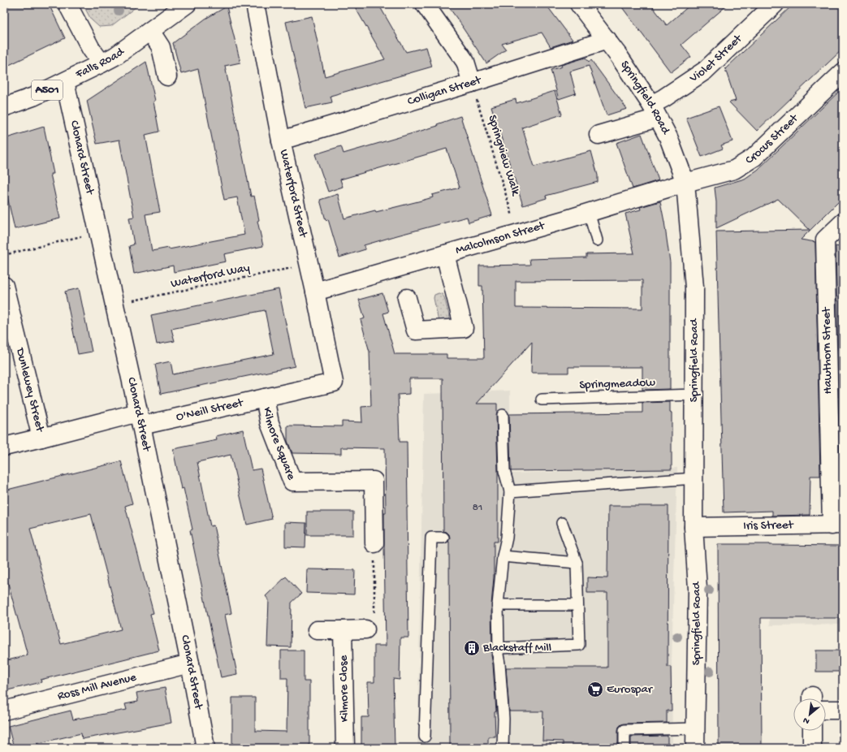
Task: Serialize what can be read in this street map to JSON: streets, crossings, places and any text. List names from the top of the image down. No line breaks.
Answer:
{"streets":{"street":["Violet Street","Falls Road","A501","Colligan Street","Springfield Road","Crocus Street","Clonard Street","Waterford Street","Malcolmson Street","Hawthorn Street","Dunlewey Street","O'Neill Street","Kilmore Square","Iris Street","Ross Mill Avenue","Kilmore Close"],"lane":["Springmeadow"],"path":["Springview Walk","Waterford Way"]},"crossings":[["Violet Street","Springfield Road"],["Falls Road","Clonard Street"],["Colligan Street","Springfield Road"],["Colligan Street","Springview Walk"],["Colligan Street","Waterford Street"],["Springfield Road","Crocus Street"],["Springfield Road","Malcolmson Street"],["Springfield Road","Springmeadow"],["Springfield Road","Iris Street"],["Crocus Street","Malcolmson Street"],["Springview Walk","Malcolmson Street"],["Clonard Street","Waterford Way"],["Clonard Street","O'Neill Street"],["Clonard Street","Ross Mill Avenue"],["Waterford Street","Malcolmson Street"],["Waterford Street","Waterford Way"],["Waterford Street","O'Neill Street"],["Hawthorn Street","Iris Street"],["Dunlewey Street","O'Neill Street"],["O'Neill Street","Kilmore Square"]],"places":{"building":["Blackstaff Mill"],"supermarket":["Eurospar"]},"house_numbers":["81"],"north":"bottom left"}
